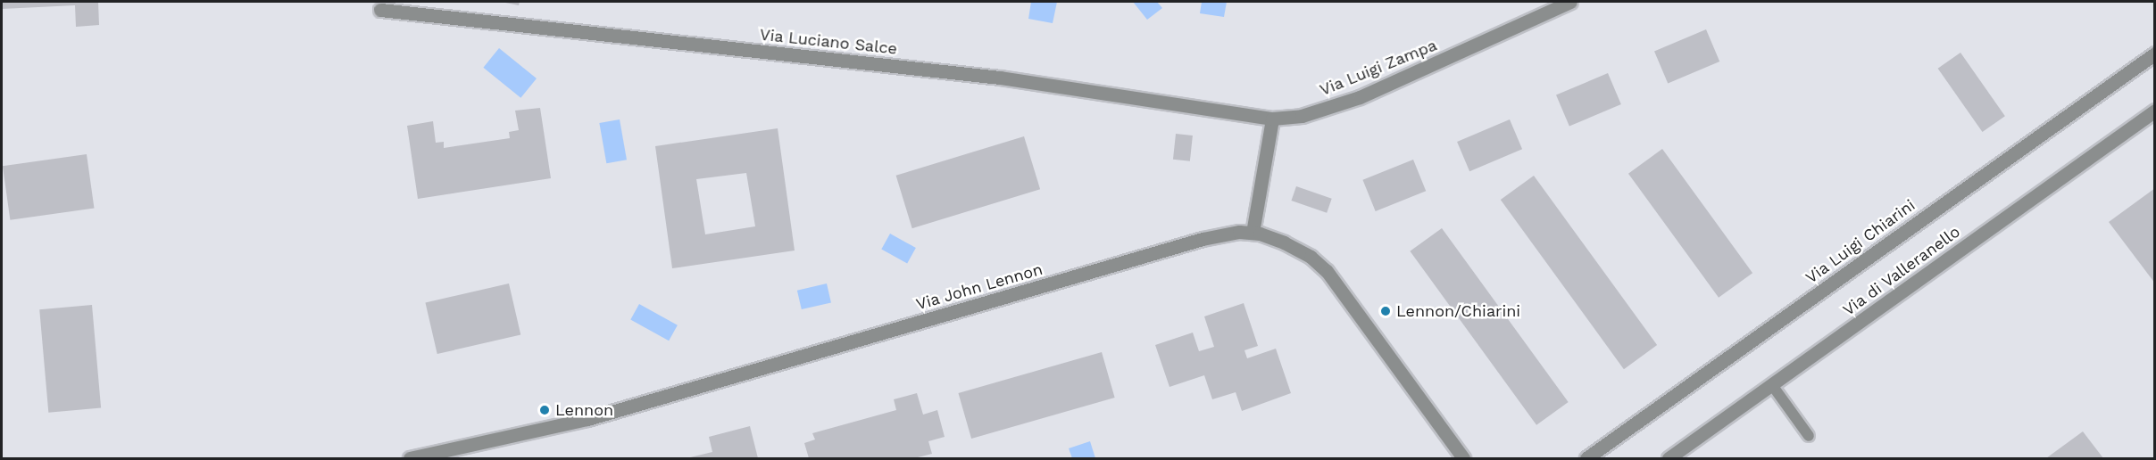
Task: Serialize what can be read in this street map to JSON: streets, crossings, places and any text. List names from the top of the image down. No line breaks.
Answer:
{"streets":{"street":["Via Luciano Salce","Via Luigi Zampa","Via Luigi Chiarini","Via di Valleranello","Via John Lennon"]},"crossings":[["Via Luciano Salce","Via Luigi Zampa"]],"places":["Lennon/Chiarini","Lennon"]}
